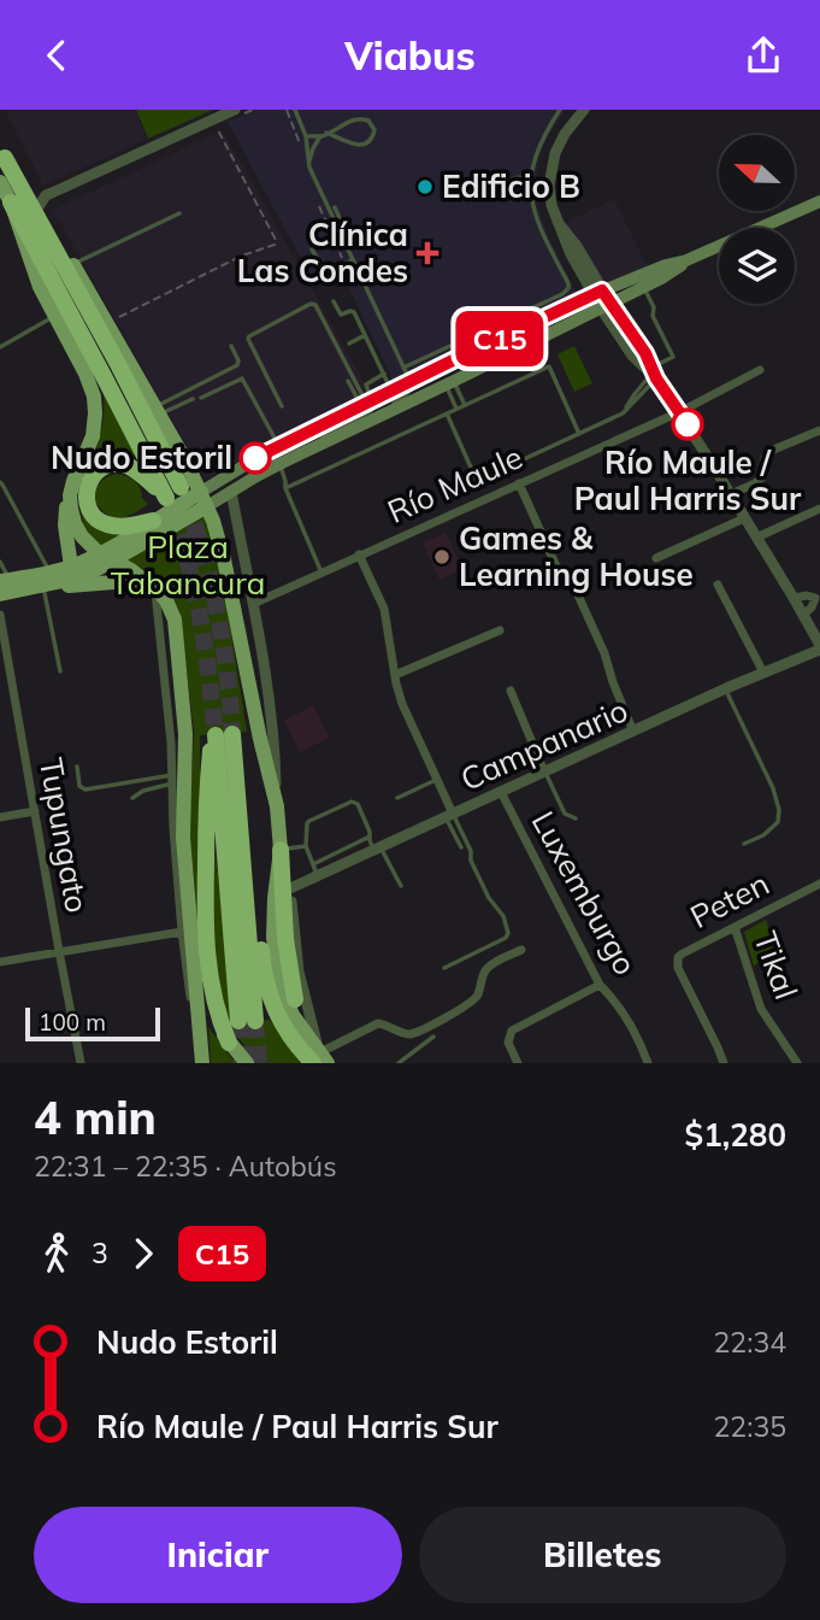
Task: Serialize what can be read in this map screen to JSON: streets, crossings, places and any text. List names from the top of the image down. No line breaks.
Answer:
{"streets":{"street":["Río Maule","Campanario","Tupungato","Luxemburgo","Peten","Tikal"]},"crossings":[["Campanario","Luxemburgo"],["Peten","Tikal"]],"parks":["Plaza Tabancura"],"places":{"other":["Edificio B","Río Maule / Paul Harris Sur","Nudo Estoril","Games & Learning House"],"health":["Clínica Las Condes"]},"lines":["bus line C15"],"scale_bar":"100 m","north":"left","page":{"header":"Viabus","on_map":"C15","scale":"100 m","heading":["4 min","22:31 – 22:35 · Autobús","$1,280"],"legs":["3","C15"],"list":[{"name":"Nudo Estoril","value":"22:34"},{"name":"Río Maule / Paul Harris Sur","value":"22:35"}],"buttons":["Iniciar","Billetes"]}}
